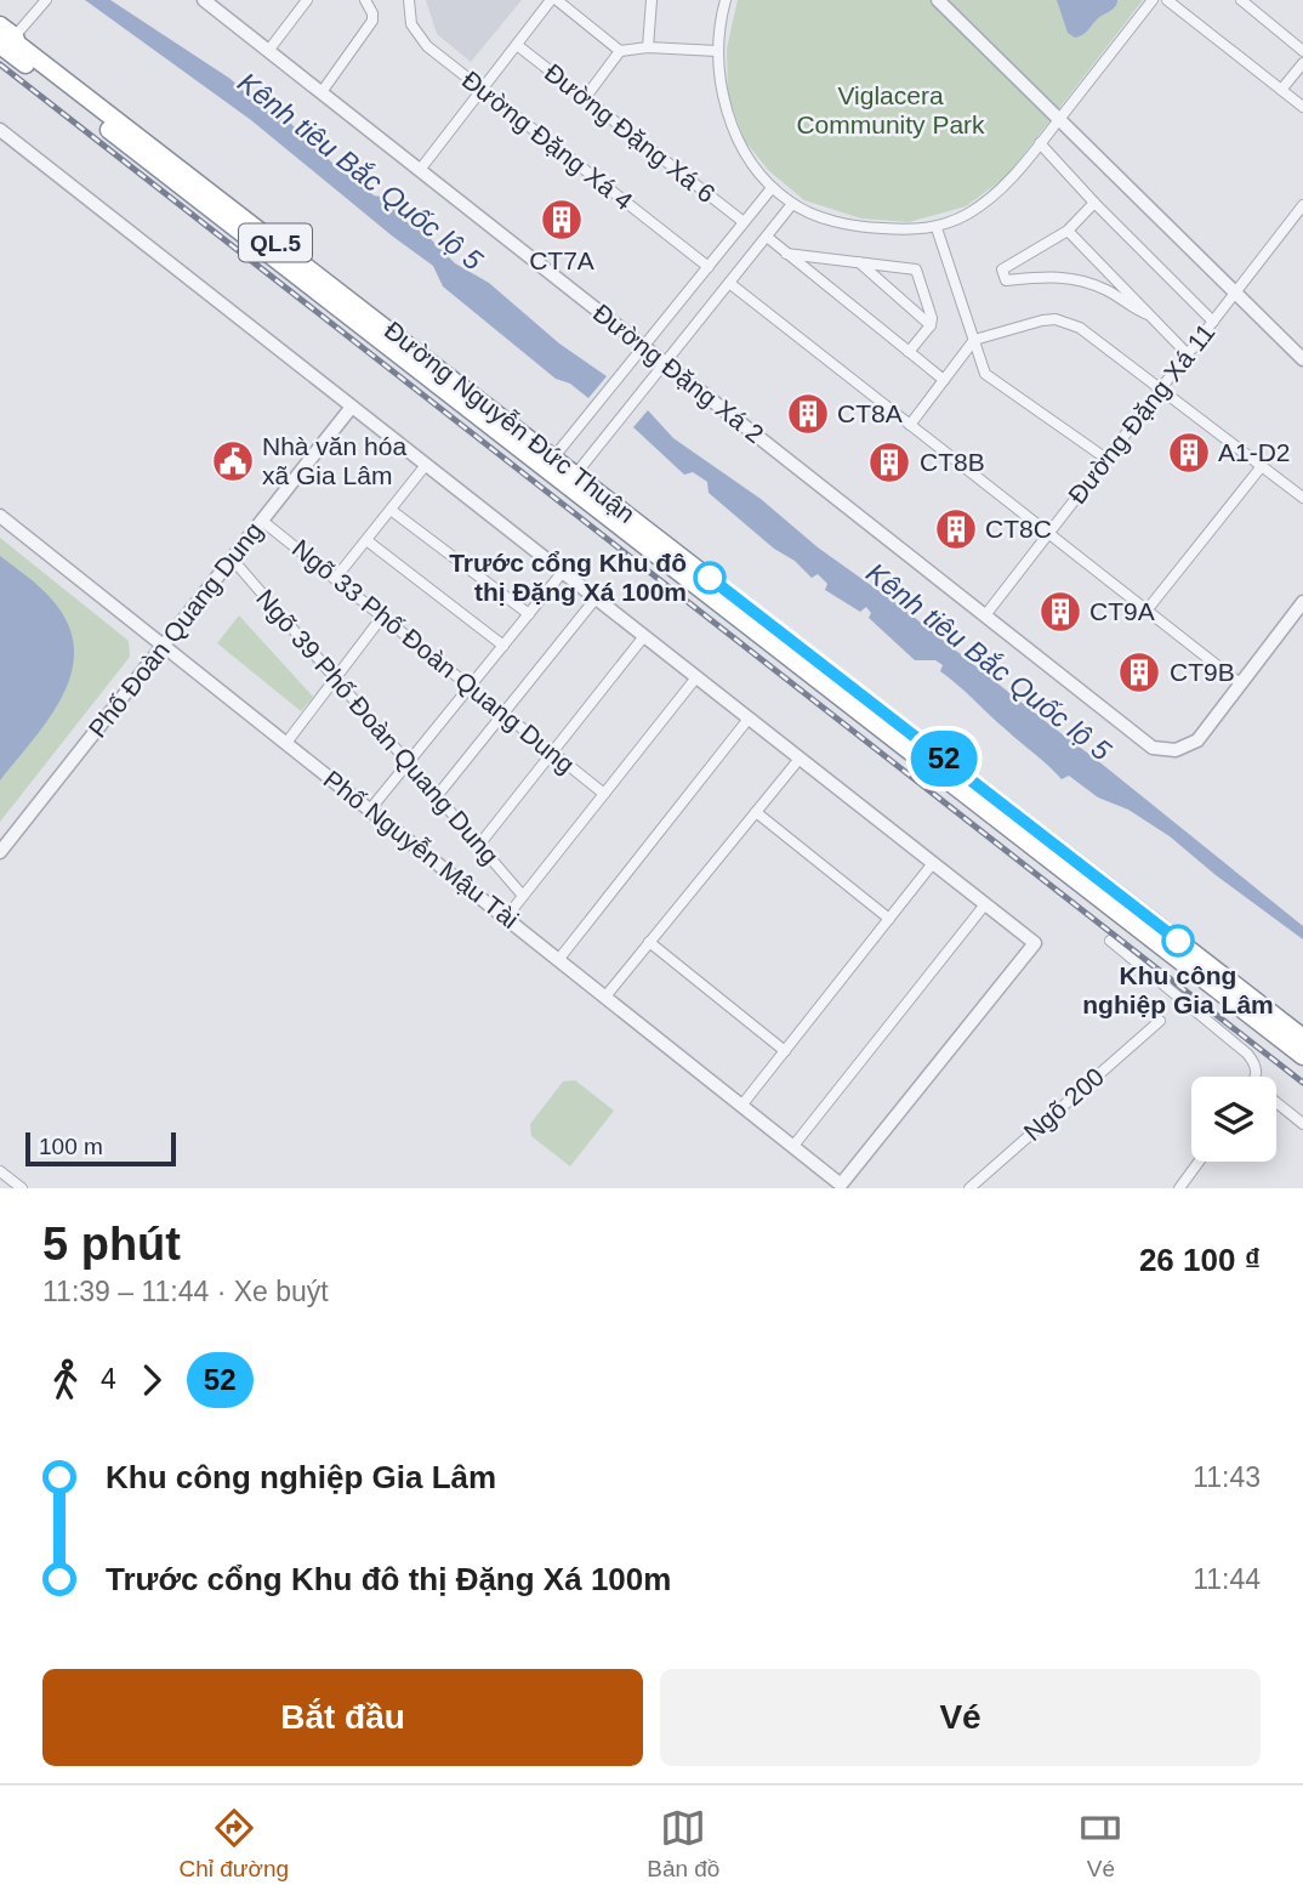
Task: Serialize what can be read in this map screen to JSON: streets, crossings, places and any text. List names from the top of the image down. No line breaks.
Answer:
{"streets":{"highway":["QL.5","Đường Nguyễn Đức Thuận"],"street":["Đường Đặng Xá 6","Đường Đặng Xá 4","Đường Đặng Xá 2","Đường Đặng Xá 11","Phố Đoàn Quang Dung","Ngõ 33 Phố Đoàn Quang Dung","Ngõ 39 Phố Đoàn Quang Dung","Phố Nguyễn Mậu Tài","Ngõ 200"]},"crossings":[["Đường Đặng Xá 2","Đường Đặng Xá 11"],["Phố Đoàn Quang Dung","Ngõ 33 Phố Đoàn Quang Dung"],["Phố Đoàn Quang Dung","Ngõ 39 Phố Đoàn Quang Dung"],["Phố Đoàn Quang Dung","Phố Nguyễn Mậu Tài"]],"water":["Kênh tiêu Bắc Quốc lộ 5"],"parks":["Viglacera Community Park"],"places":{"building":["CT7A","CT8A","A1-D2","CT8B","CT8C","CT9A","CT9B"],"public building":["Nhà văn hóa xã Gia Lâm"],"other":["Trước cổng Khu đô thị Đặng Xá 100m","Khu công nghiệp Gia Lâm"]},"lines":["bus line 52"],"scale_bar":"100 m","page":{"on_map":"52","scale":"100 m","heading":["5 phút","11:39 – 11:44 · Xe buýt","26 100 ₫"],"legs":["4","52"],"list":[{"name":"Khu công nghiệp Gia Lâm","value":"11:43"},{"name":"Trước cổng Khu đô thị Đặng Xá 100m","value":"11:44"}],"buttons":["Bắt đầu","Vé"],"tabs":["Chỉ đường","Bản đồ","Vé"]}}
